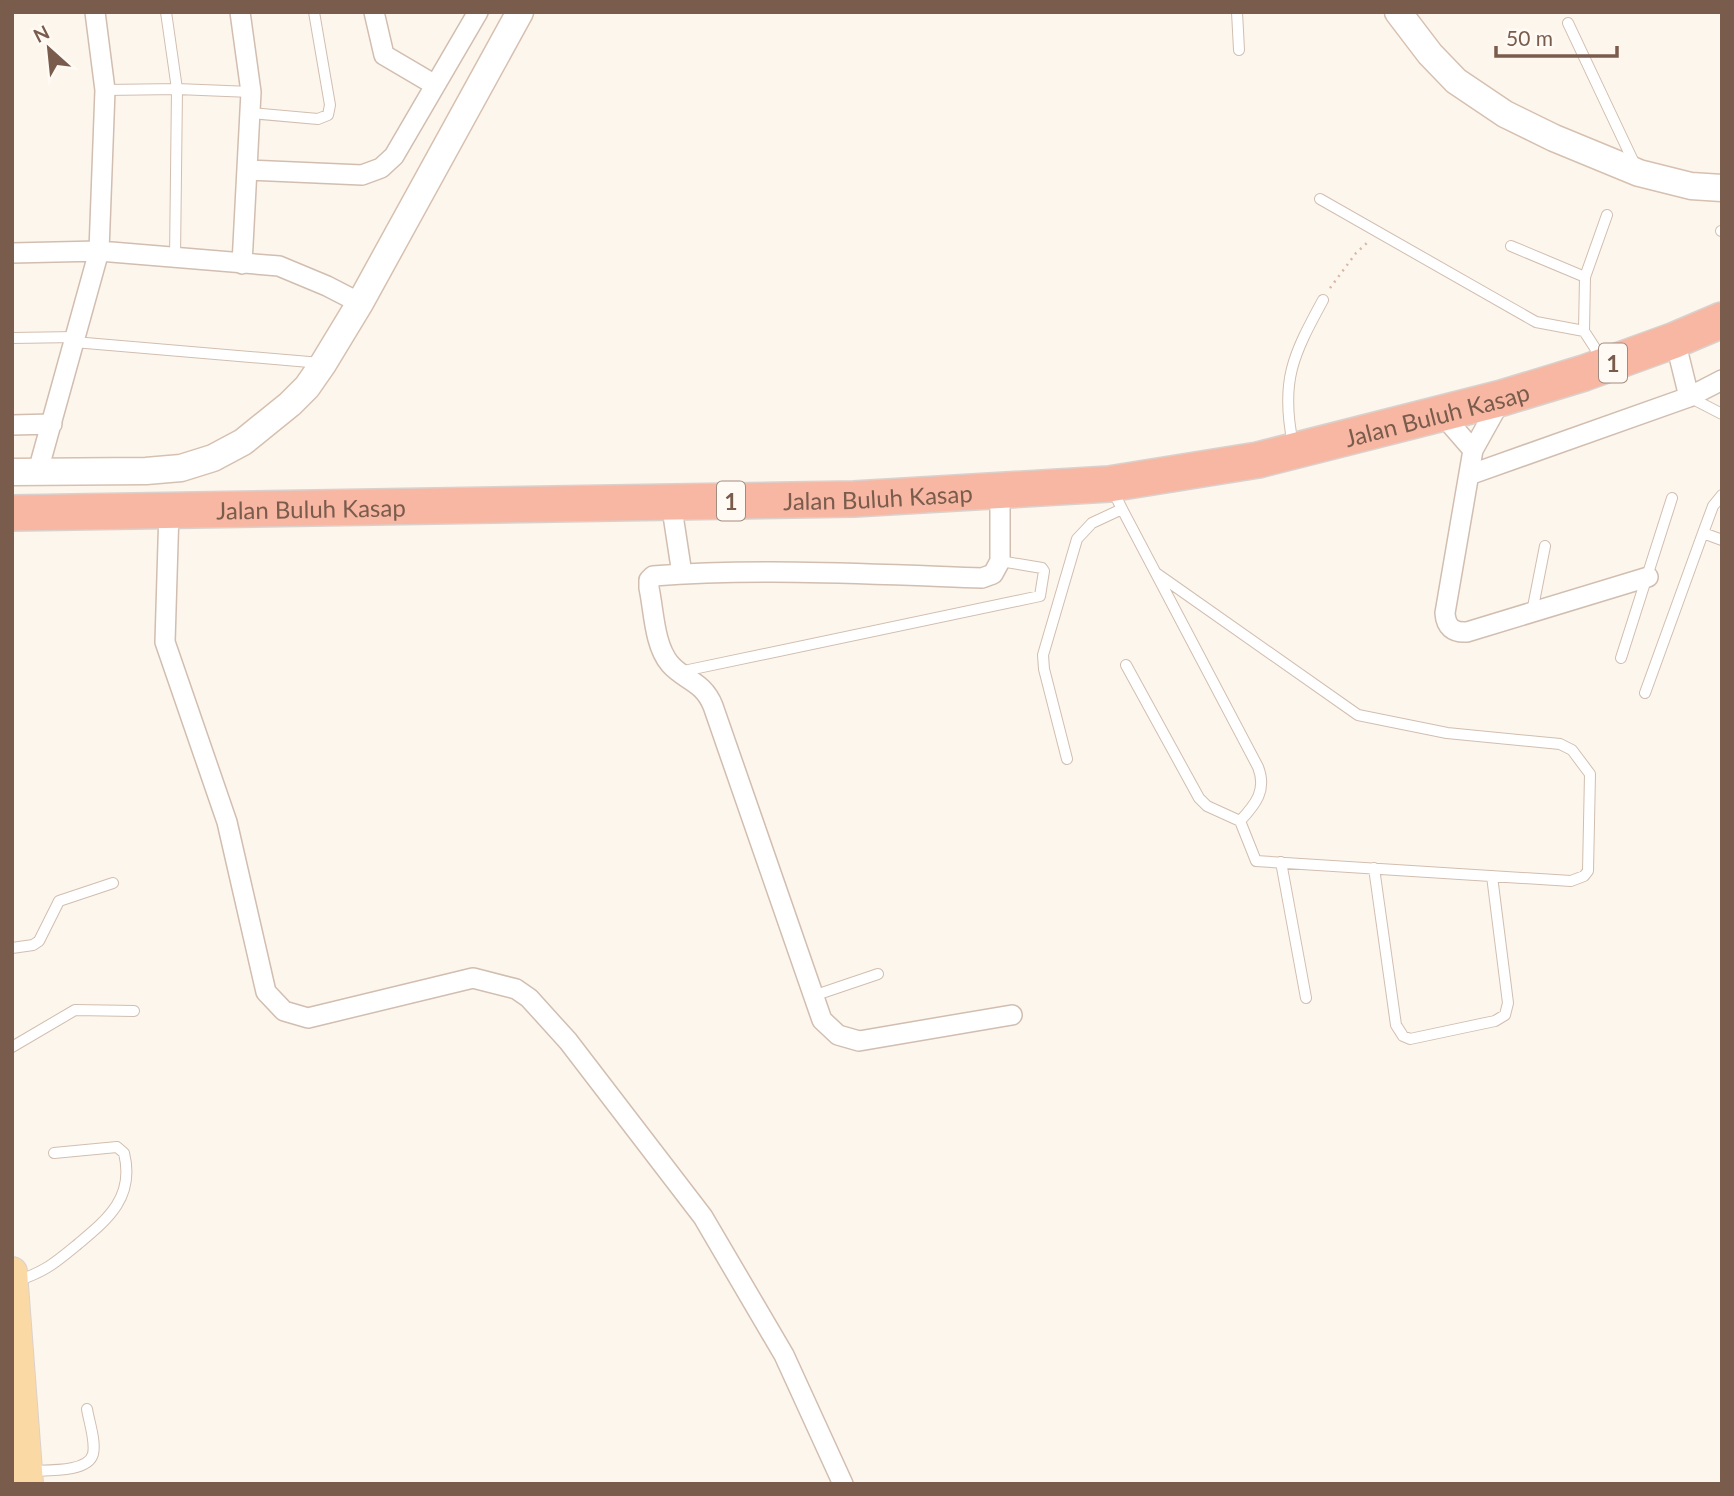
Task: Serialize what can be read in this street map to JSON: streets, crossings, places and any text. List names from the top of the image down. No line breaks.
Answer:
{"streets":{"highway":["1","Jalan Buluh Kasap"]},"scale_bar":"50 m","north":"top left"}
